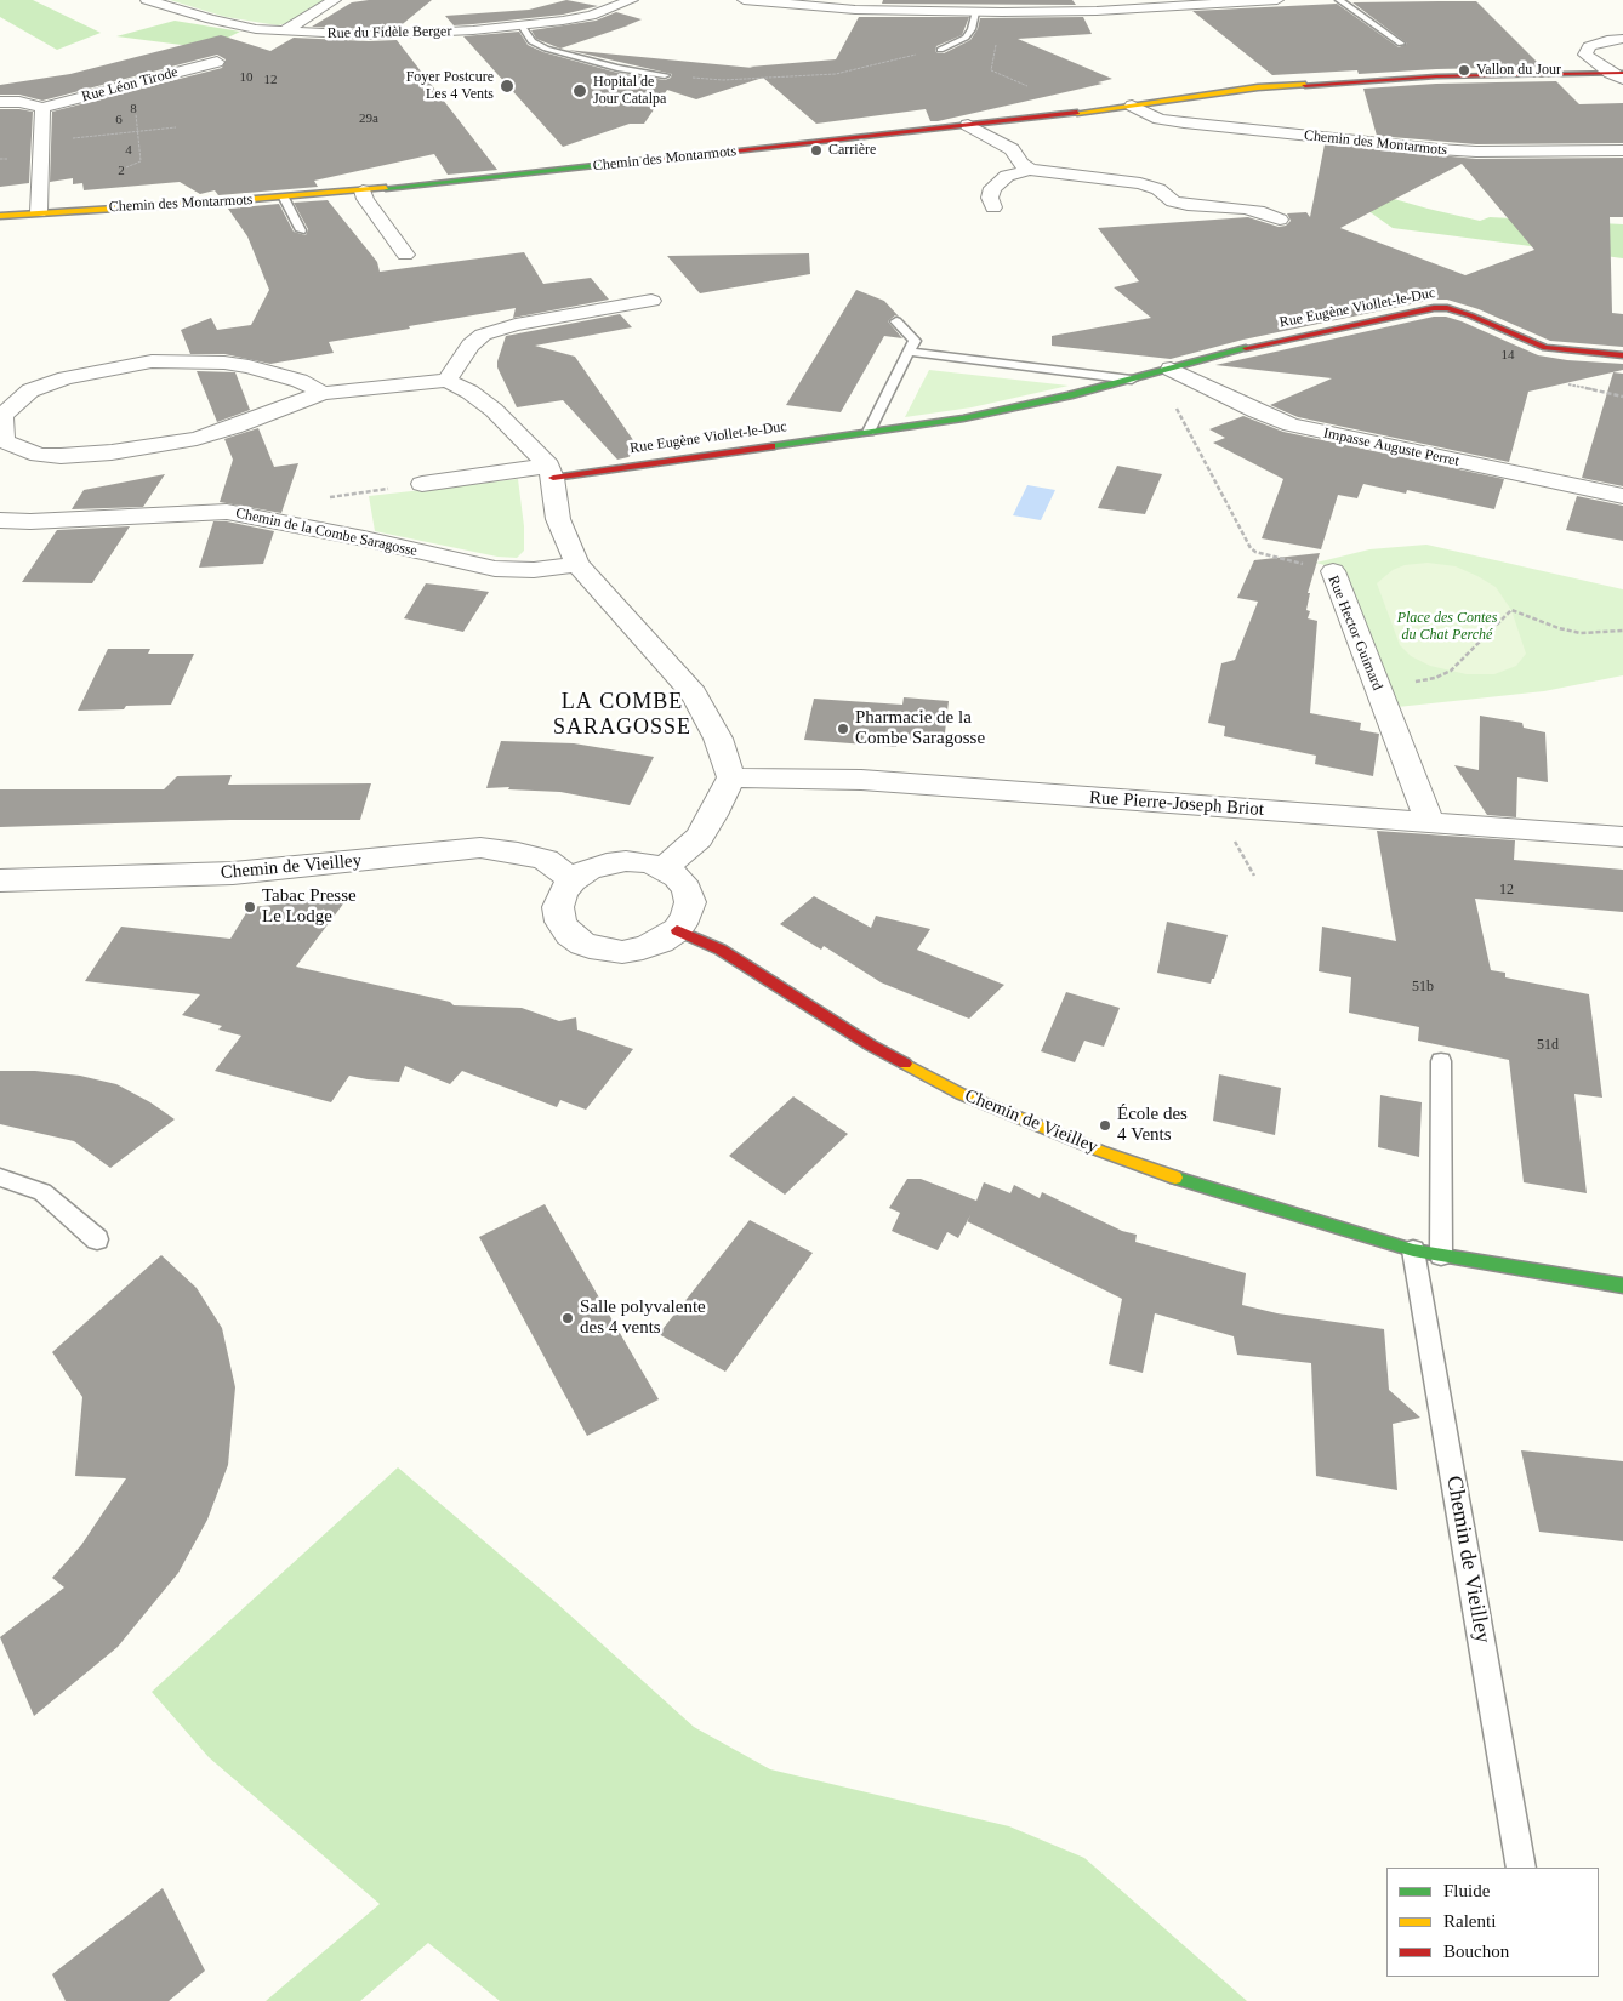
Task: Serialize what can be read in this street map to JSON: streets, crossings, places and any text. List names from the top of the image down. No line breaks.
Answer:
{"streets":{"street":["Rue du Fidèle Berger","Rue Léon Tirode","Chemin des Montarmots","Rue Eugène Viollet-le-Duc","Impasse Auguste Perret","Chemin de la Combe Saragosse","Rue Hector Guimard","Rue Pierre-Joseph Briot","Chemin de Vieilley"]},"crossings":[["Rue Eugène Viollet-le-Duc","Impasse Auguste Perret"],["Rue Eugène Viollet-le-Duc","Rue Hector Guimard"],["Impasse Auguste Perret","Rue Hector Guimard"],["Rue Hector Guimard","Rue Pierre-Joseph Briot"]],"districts":["LA COMBE SARAGOSSE"],"parks":["Place des Contes du Chat Perché"],"places":["Vallon du Jour","Foyer Postcure Les 4 Vents","Hopital de Jour Catalpa","Carrière","Pharmacie de la Combe Saragosse","Tabac Presse Le Lodge","École des 4 Vents","Salle polyvalente des 4 vents"],"house_numbers":["10","12","8","29a","6","4","2","14","12","51b","51d"],"legend":["Fluide","Ralenti","Bouchon"]}
